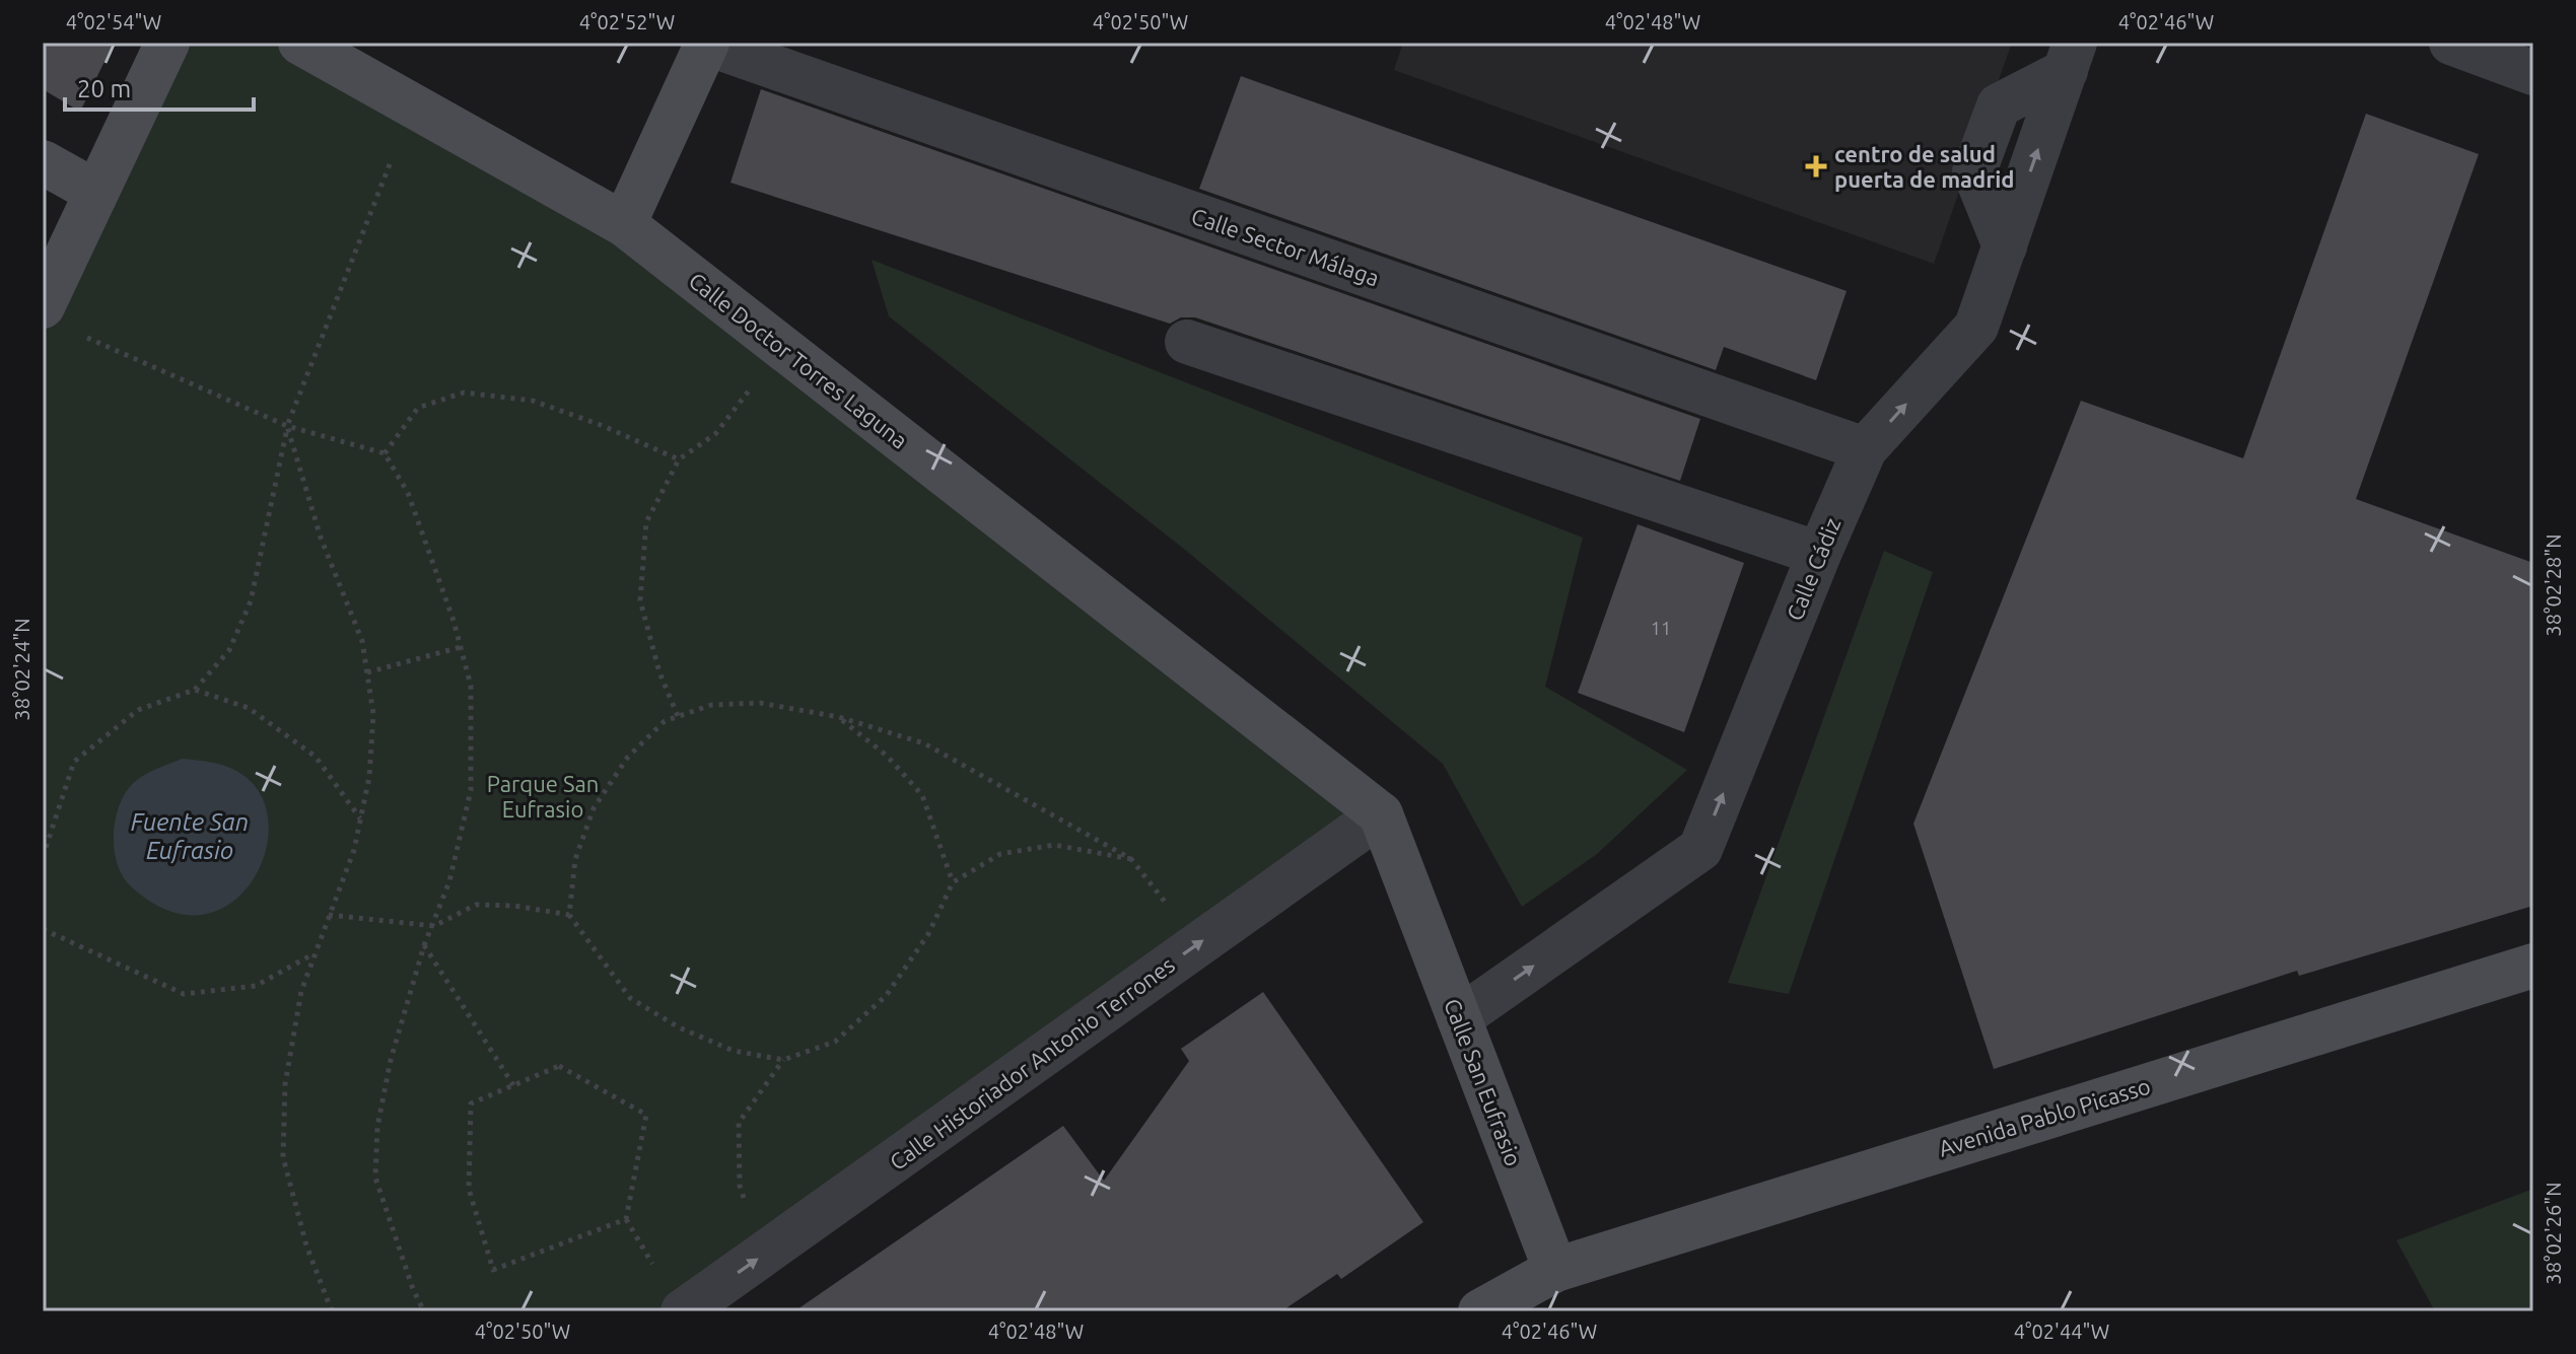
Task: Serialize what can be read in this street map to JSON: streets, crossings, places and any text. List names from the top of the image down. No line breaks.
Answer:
{"streets":{"street":["Calle Sector Málaga","Calle Doctor Torres Laguna","Calle Cádiz","Calle Historiador Antonio Terrones","Calle San Eufrasio","Avenida Pablo Picasso"]},"crossings":[["Calle Sector Málaga","Calle Cádiz"],["Calle Doctor Torres Laguna","Calle Historiador Antonio Terrones"],["Calle Doctor Torres Laguna","Calle San Eufrasio"],["Calle Cádiz","Calle San Eufrasio"],["Calle Historiador Antonio Terrones","Calle San Eufrasio"],["Calle San Eufrasio","Avenida Pablo Picasso"]],"one_way":["Calle Cádiz","Calle Historiador Antonio Terrones"],"water":["Fuente San Eufrasio"],"parks":["Parque San Eufrasio"],"places":{"health":["centro de salud puerta de madrid"]},"house_numbers":["11"],"scale_bar":"20 m","coordinates":["4°02'54\"W","4°02'52\"W","4°02'50\"W","4°02'48\"W","4°02'46\"W","38°02'28\"N","38°02'24\"N","38°02'26\"N","4°02'44\"W"]}
